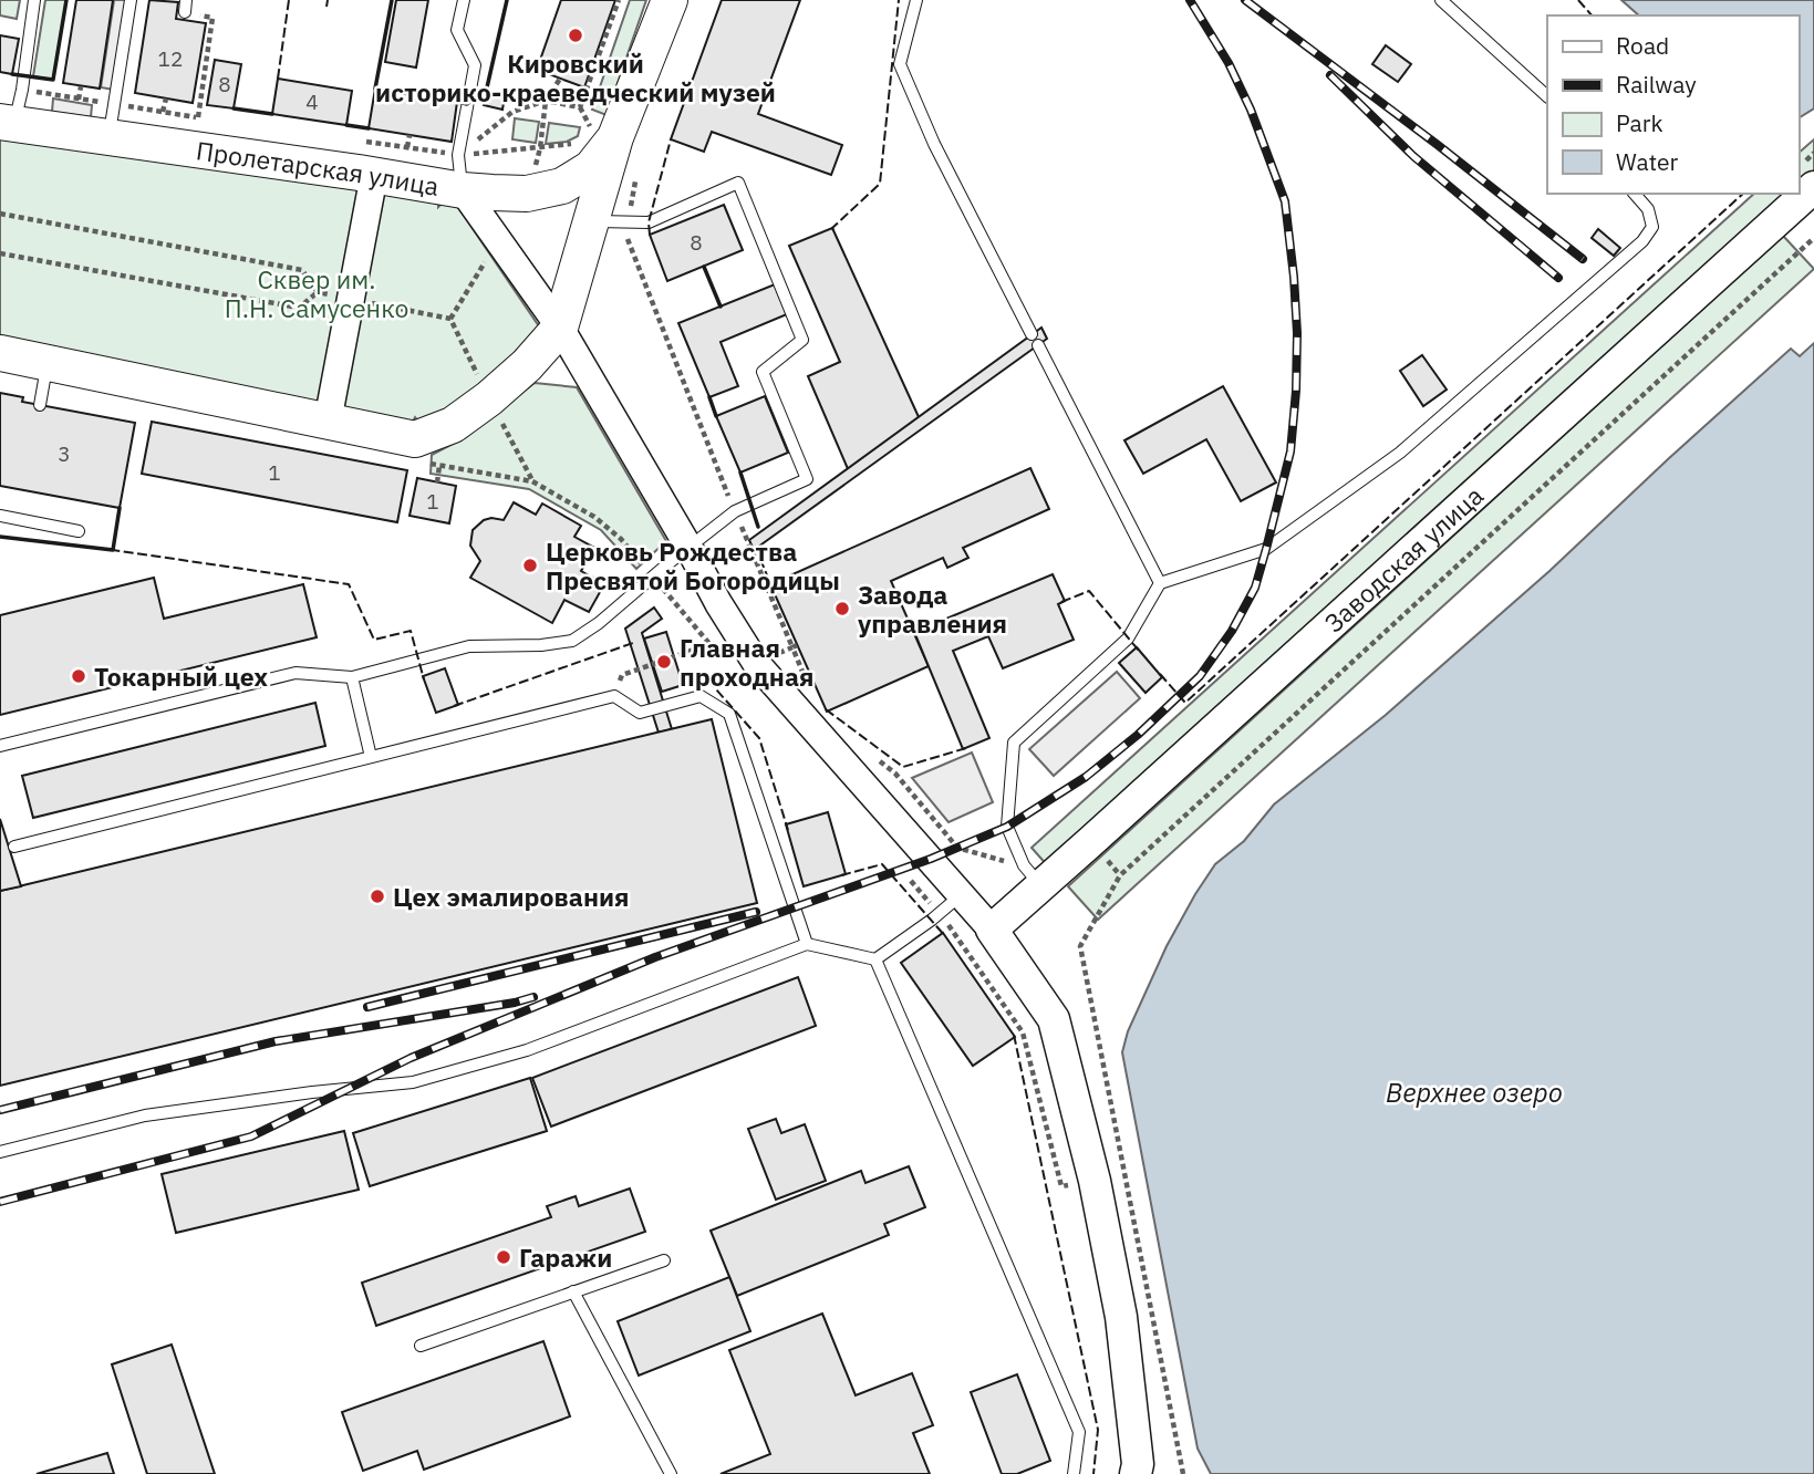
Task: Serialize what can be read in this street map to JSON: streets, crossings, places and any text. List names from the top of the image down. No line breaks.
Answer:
{"streets":{"main road":["Пролетарская улица","Заводская улица"]},"water":["Верхнее озеро"],"parks":["Сквер им. П.Н. Самусенко"],"places":["Кировский историко-краеведческий музей","Церковь Рождества Пресвятой Богородицы","Завода управления","Главная проходная","Токарный цех","Цех эмалирования","Гаражи"],"house_numbers":["12","8","4","8","3","1","1"],"legend":["Road","Railway","Park","Water"]}
